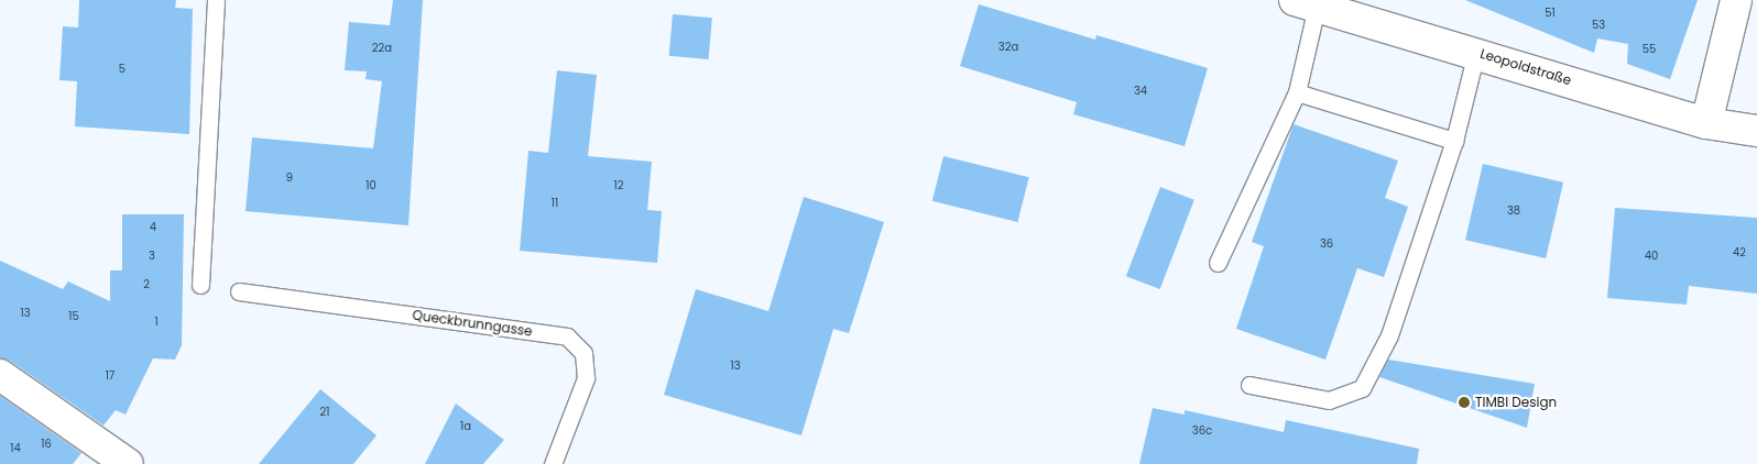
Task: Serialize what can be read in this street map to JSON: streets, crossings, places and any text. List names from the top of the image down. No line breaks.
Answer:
{"streets":{"street":["Leopoldstraße"],"lane":["Queckbrunngasse"]},"places":["TIMBI Design"],"house_numbers":["51","53","32a","22a","55","5","34","9","10","12","11","38","4","36","42","3","40","2","13","15","1","13","17","21","1a","36c","16","14"]}
